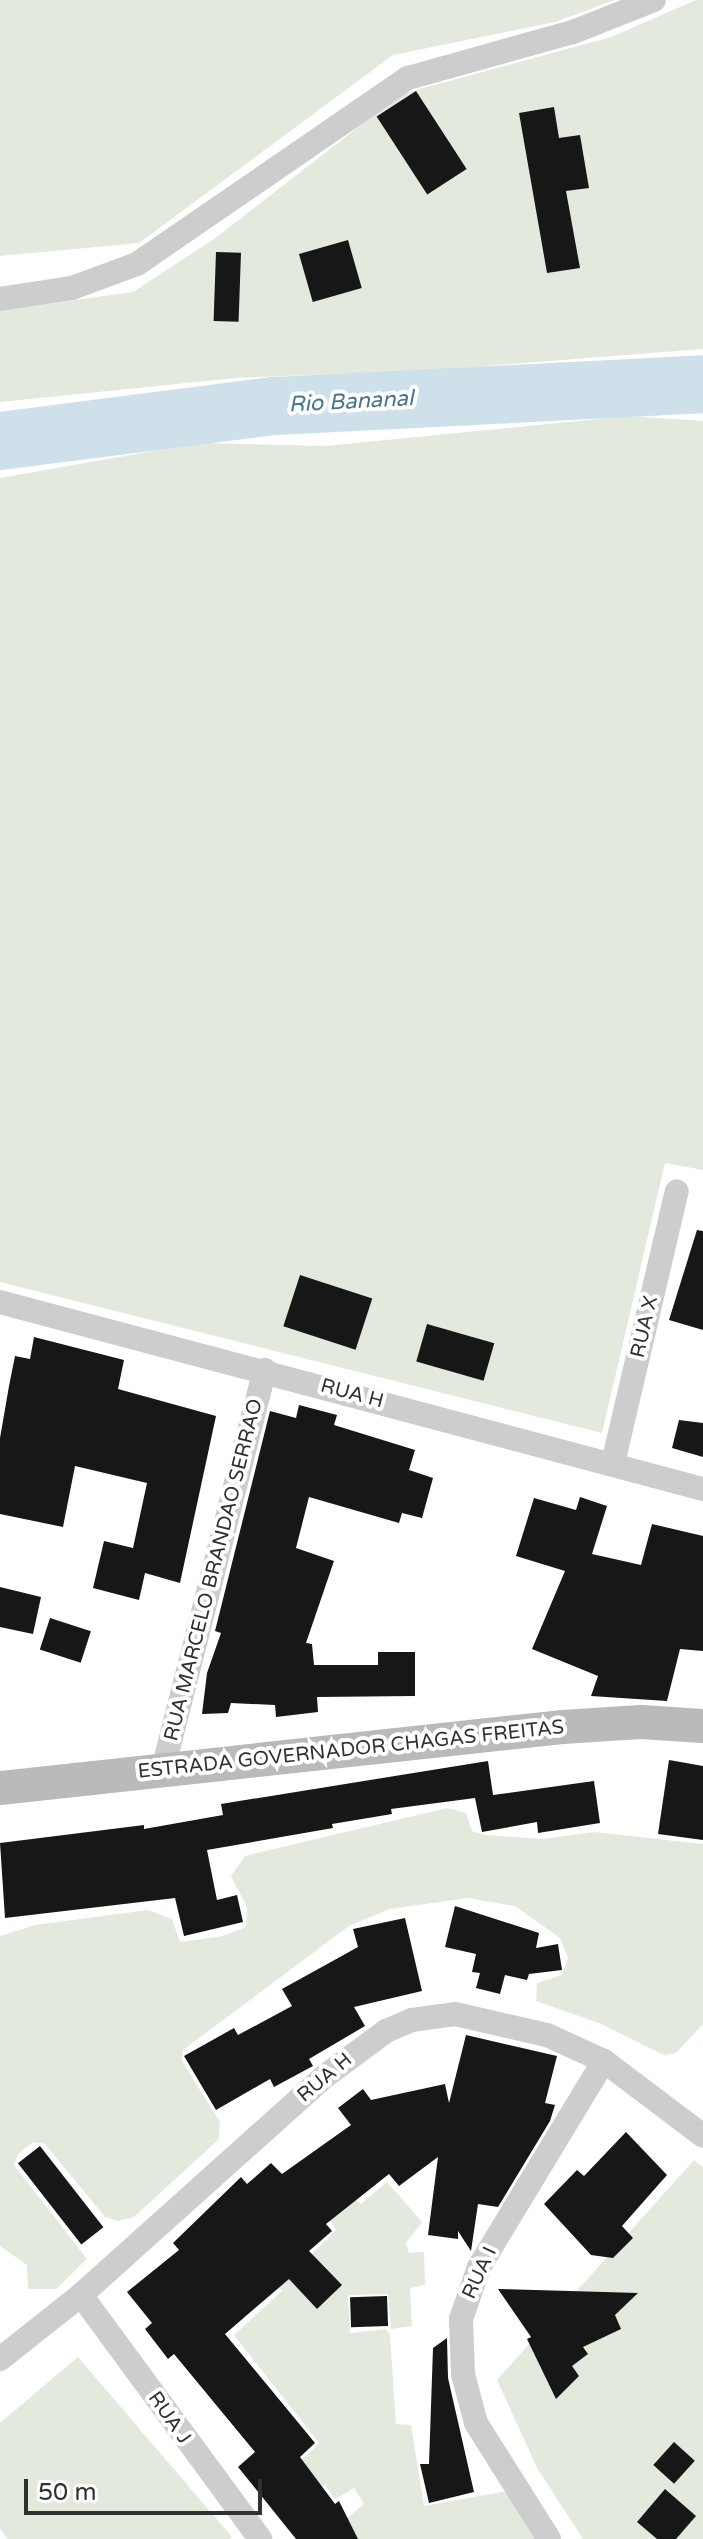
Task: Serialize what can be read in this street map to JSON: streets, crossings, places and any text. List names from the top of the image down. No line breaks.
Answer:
{"streets":{"main road":["ESTRADA GOVERNADOR CHAGAS FREITAS"],"street":["RUA X","RUA H","RUA MARCELO BRANDAO SERRAO","RUA I","RUA J"]},"crossings":[["RUA X","RUA H"],["RUA H","RUA MARCELO BRANDAO SERRAO"],["RUA H","RUA I"],["RUA H","RUA J"],["RUA MARCELO BRANDAO SERRAO","ESTRADA GOVERNADOR CHAGAS FREITAS"]],"water":["Rio Bananal"],"scale_bar":"50 m"}
